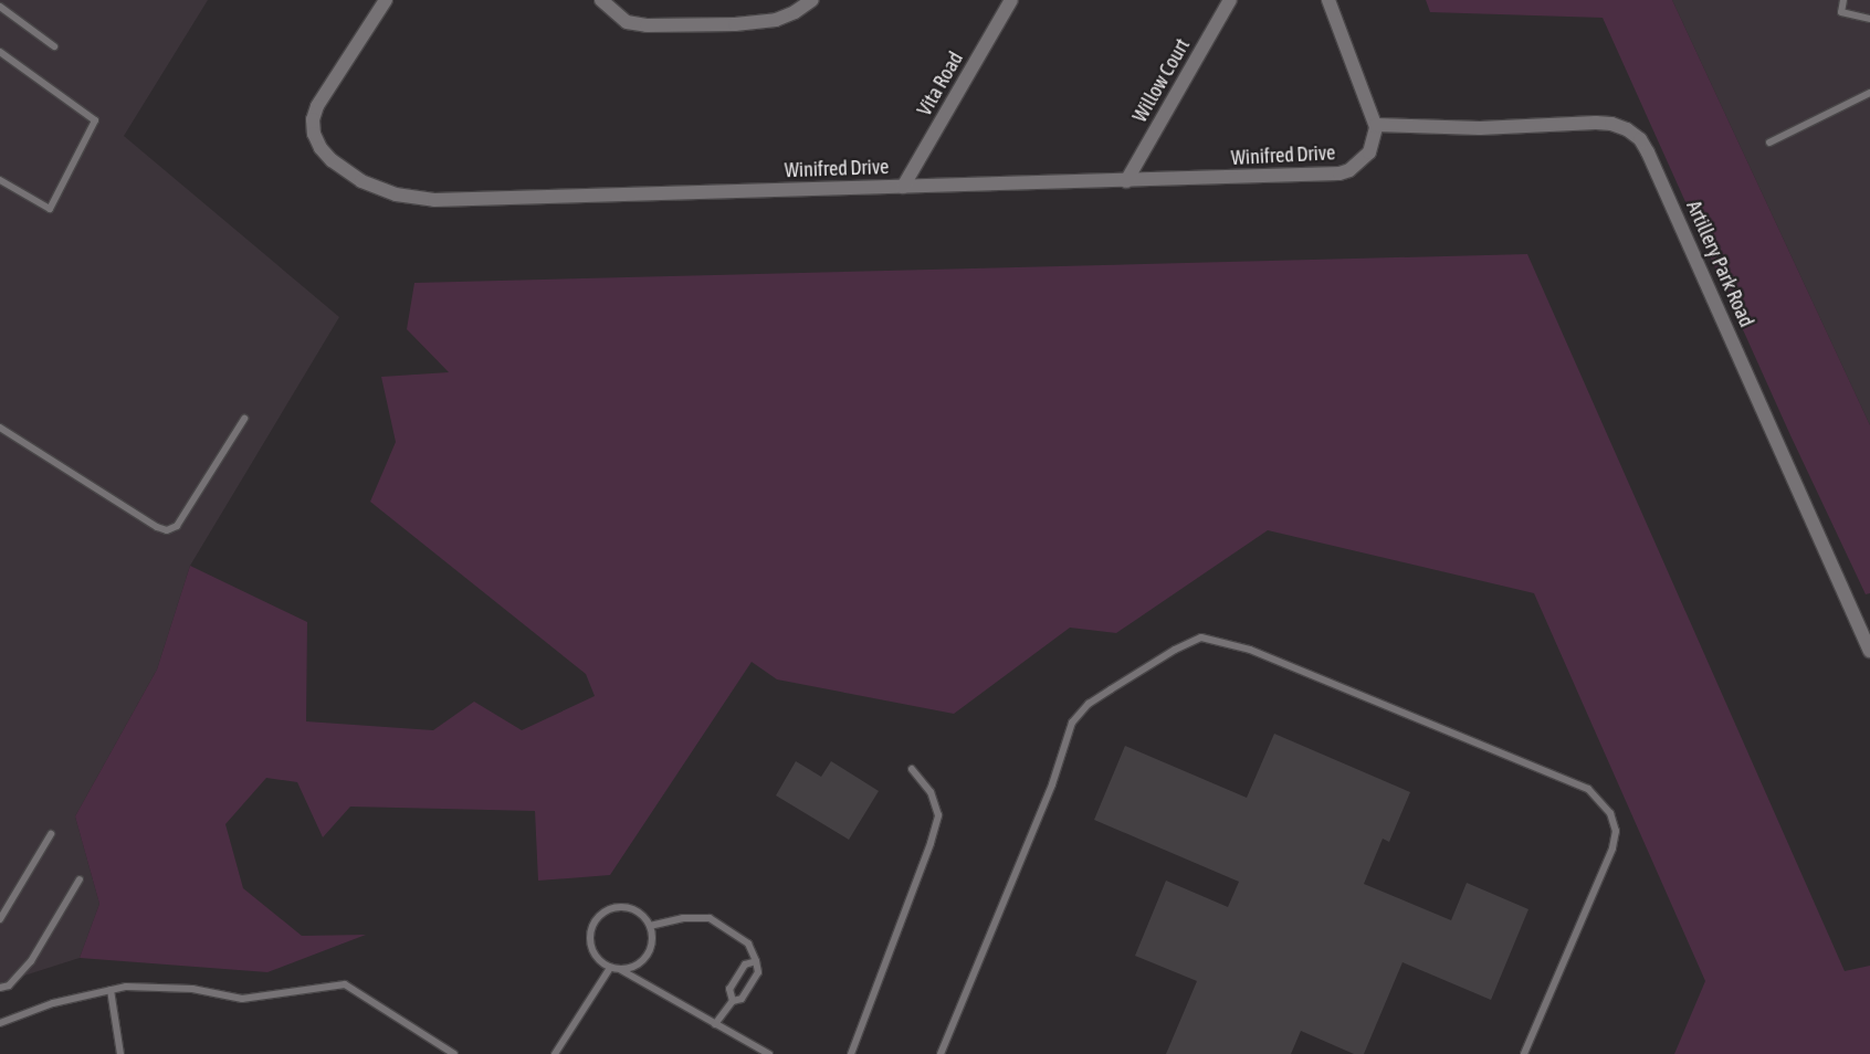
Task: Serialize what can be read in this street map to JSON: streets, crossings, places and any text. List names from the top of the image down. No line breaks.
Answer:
{"streets":{"street":["Willow Court","Vita Road","Winifred Drive","Artillery Park Road"]},"crossings":[["Willow Court","Winifred Drive"],["Vita Road","Winifred Drive"],["Winifred Drive","Artillery Park Road"]]}
